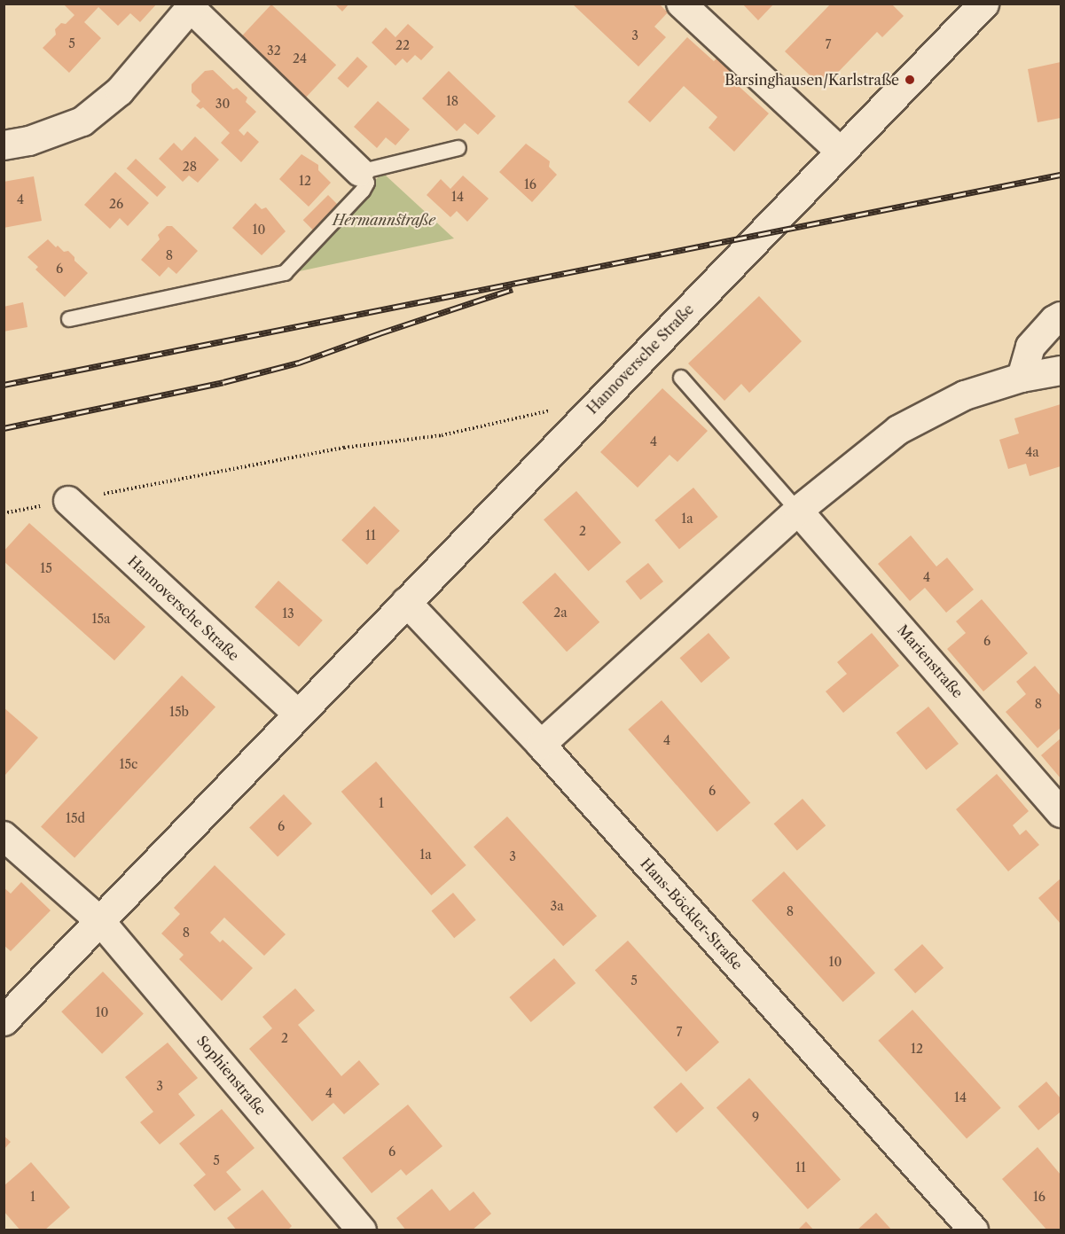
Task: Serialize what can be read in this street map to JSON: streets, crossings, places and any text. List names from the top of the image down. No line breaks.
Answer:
{"streets":{"street":["Hannoversche Straße","Marienstraße","Hans-Böckler-Straße","Sophienstraße"]},"crossings":[["Hannoversche Straße","Hans-Böckler-Straße"],["Hannoversche Straße","Sophienstraße"]],"parks":["Hermannstraße"],"places":["Barsinghausen/Karlstraße"],"house_numbers":["3","5","7","22","32","24","18","30","28","12","16","14","4","26","10","8","6","4","4a","1a","2","11","15","4","2a","13","15a","6","8","15b","4","15c","6","1","15d","6","1a","3","3a","8","8","10","5","10","7","2","12","3","4","14","9","6","5","11","1","16"]}
